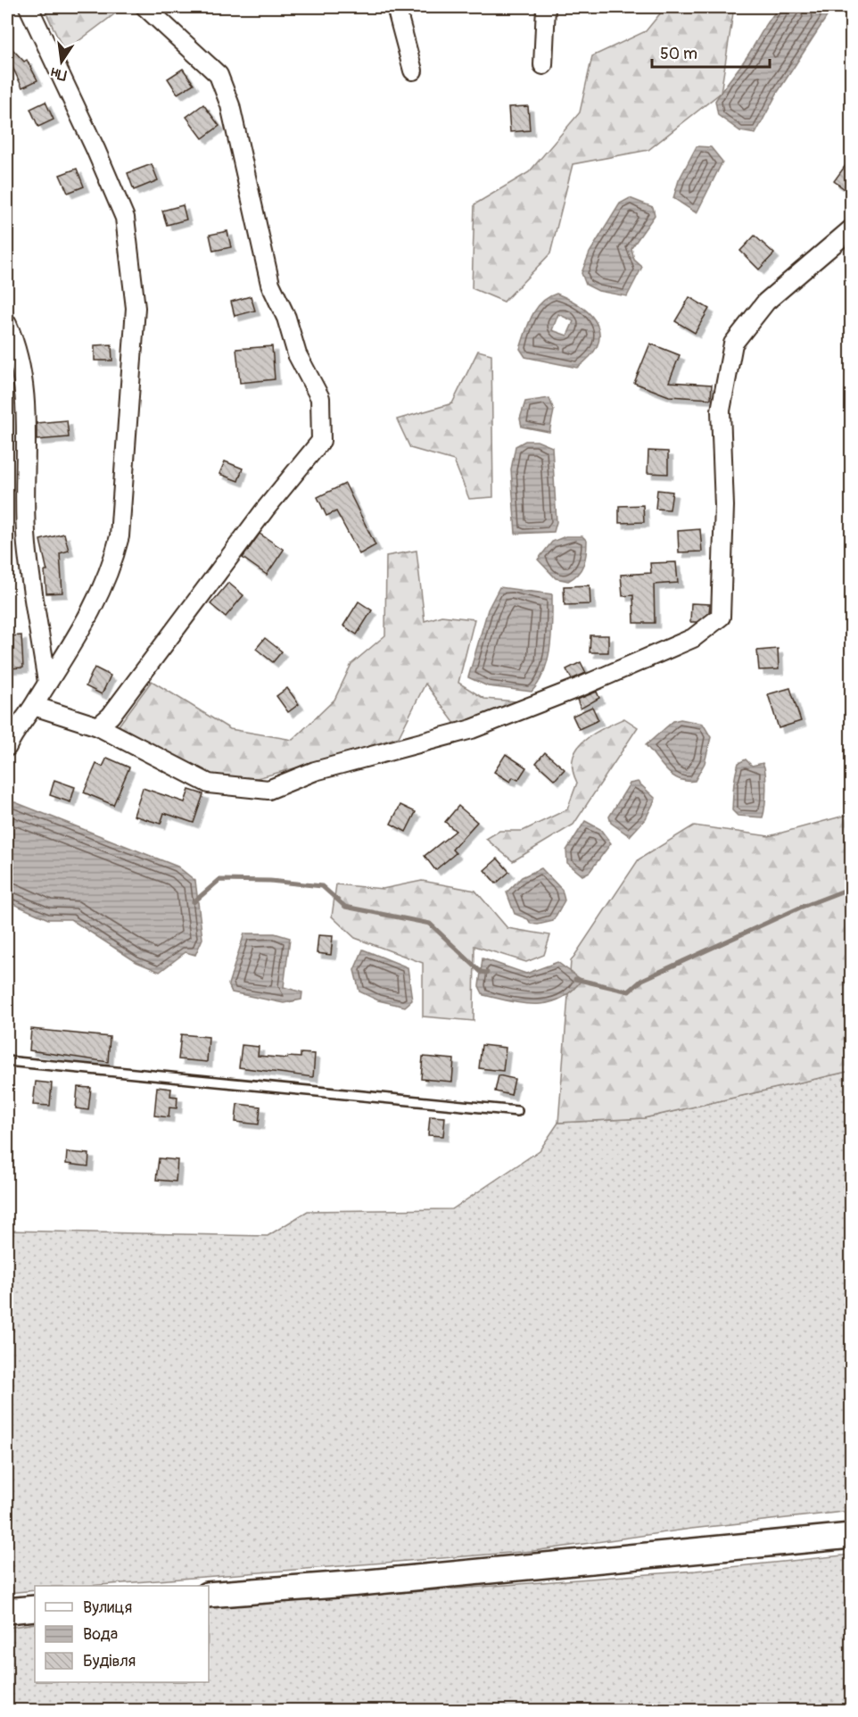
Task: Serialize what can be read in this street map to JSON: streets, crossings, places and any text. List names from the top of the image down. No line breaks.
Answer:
{"legend":["Вулиця","Вода","Будівля"],"scale_bar":"50 m","north":"bottom"}
